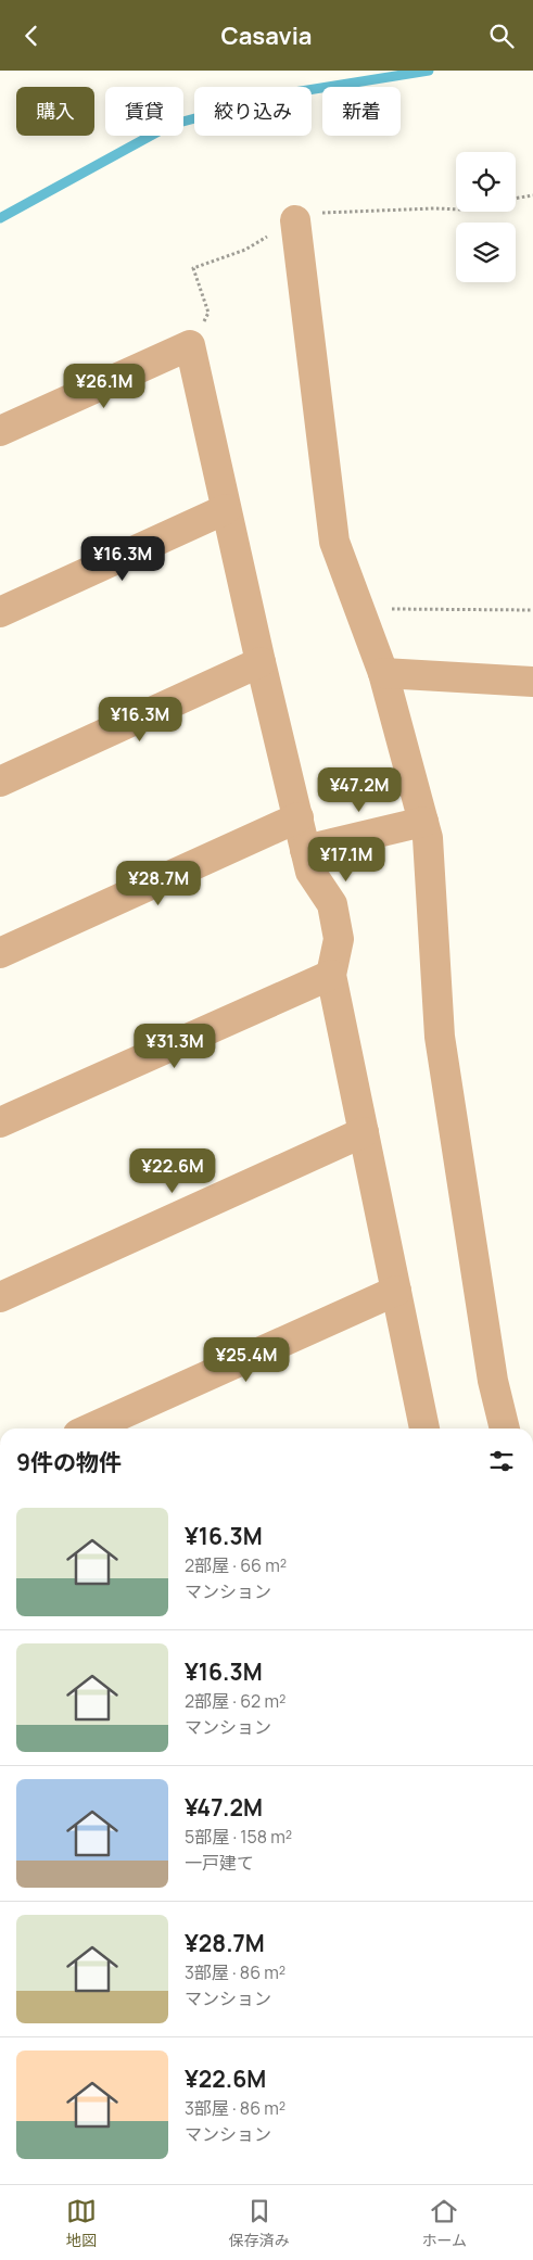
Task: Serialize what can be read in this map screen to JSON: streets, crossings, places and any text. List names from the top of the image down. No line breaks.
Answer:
{"page":{"header":"Casavia","chip":["購入","賃貸","絞り込み","新着"],"price":["¥26.1M","¥16.3M","¥16.3M","¥47.2M","¥17.1M","¥28.7M","¥31.3M","¥22.6M","¥25.4M"],"heading":"9件の物件","list":[{"name":"¥16.3M","note":"2部屋 · 66 m² · マンション"},{"name":"¥16.3M","note":"2部屋 · 62 m² · マンション"},{"name":"¥47.2M","note":"5部屋 · 158 m² · 一戸建て"},{"name":"¥28.7M","note":"3部屋 · 86 m² · マンション"},{"name":"¥22.6M","note":"3部屋 · 86 m² · マンション"}],"tabs":["地図","保存済み","ホーム"]}}
